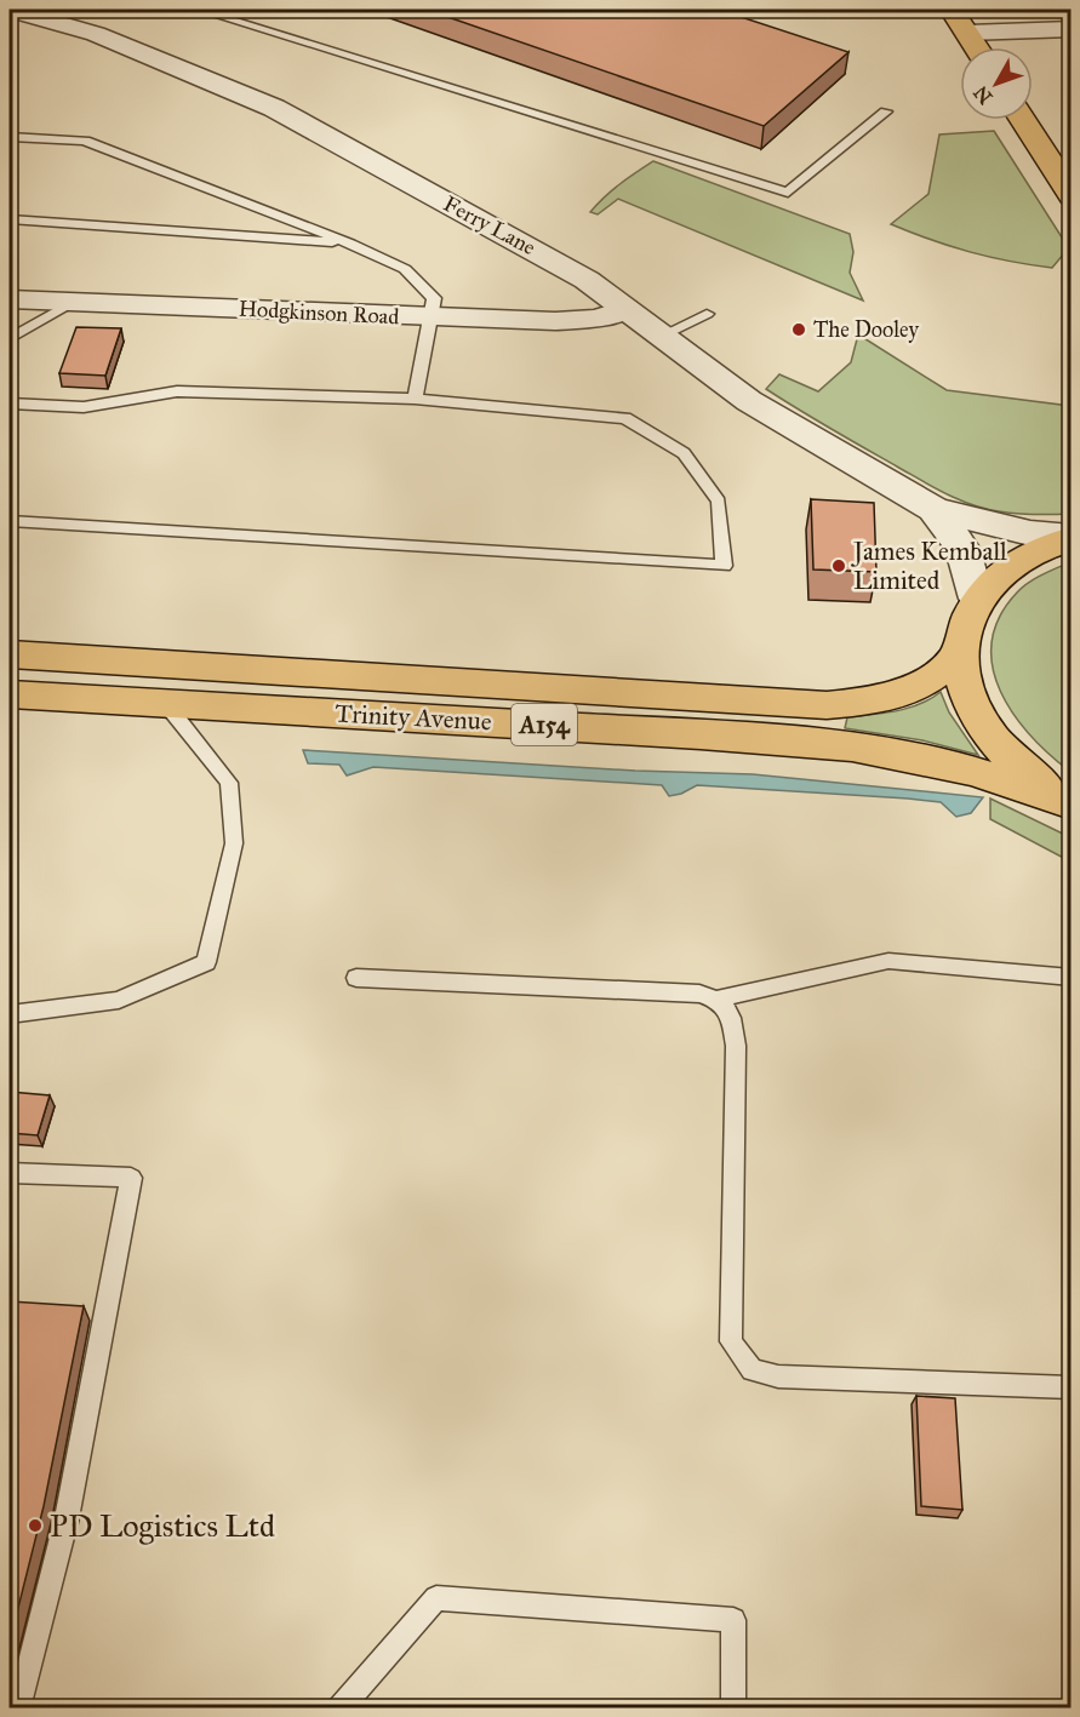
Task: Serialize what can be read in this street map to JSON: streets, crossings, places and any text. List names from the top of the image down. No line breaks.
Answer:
{"streets":{"main road":["Trinity Avenue","A154"],"street":["Ferry Lane","Hodgkinson Road"]},"crossings":[["Ferry Lane","Hodgkinson Road"]],"places":["The Dooley","James Kemball Limited","PD Logistics Ltd"],"north":"bottom left"}
